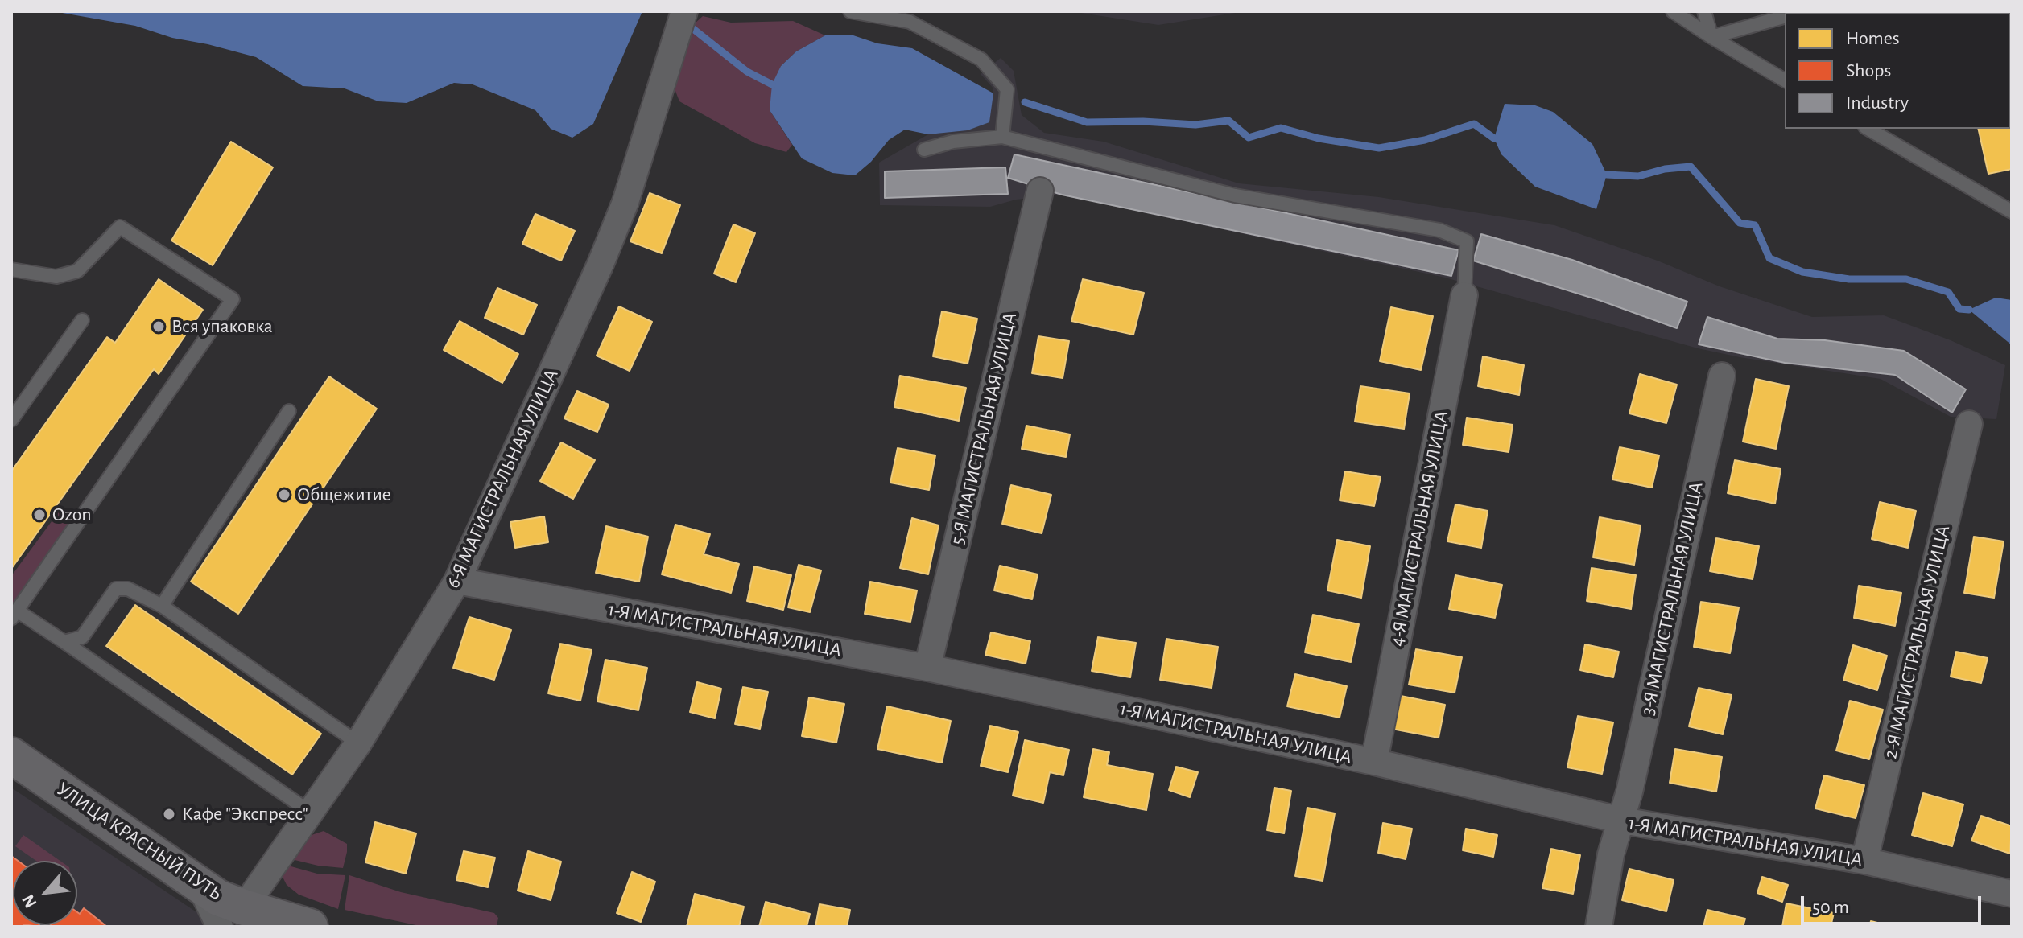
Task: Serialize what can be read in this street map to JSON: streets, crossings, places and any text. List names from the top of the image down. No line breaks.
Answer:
{"streets":{"main road":["УЛИЦА КРАСНЫЙ ПУТЬ"],"street":["5-Я МАГИСТРАЛЬНАЯ УЛИЦА","6-Я МАГИСТРАЛЬНАЯ УЛИЦА","4-Я МАГИСТРАЛЬНАЯ УЛИЦА","3-Я МАГИСТРАЛЬНАЯ УЛИЦА","1-Я МАГИСТРАЛЬНАЯ УЛИЦА","2-Я МАГИСТРАЛЬНАЯ УЛИЦА"]},"crossings":[["5-Я МАГИСТРАЛЬНАЯ УЛИЦА","1-Я МАГИСТРАЛЬНАЯ УЛИЦА"],["6-Я МАГИСТРАЛЬНАЯ УЛИЦА","1-Я МАГИСТРАЛЬНАЯ УЛИЦА"],["6-Я МАГИСТРАЛЬНАЯ УЛИЦА","УЛИЦА КРАСНЫЙ ПУТЬ"],["4-Я МАГИСТРАЛЬНАЯ УЛИЦА","1-Я МАГИСТРАЛЬНАЯ УЛИЦА"],["3-Я МАГИСТРАЛЬНАЯ УЛИЦА","1-Я МАГИСТРАЛЬНАЯ УЛИЦА"],["1-Я МАГИСТРАЛЬНАЯ УЛИЦА","2-Я МАГИСТРАЛЬНАЯ УЛИЦА"]],"places":["Вся упаковка","Общежитие","Ozon","Кафе \"Экспресс\""],"legend":["Homes","Shops","Industry"],"scale_bar":"50 m","north":"bottom left"}
